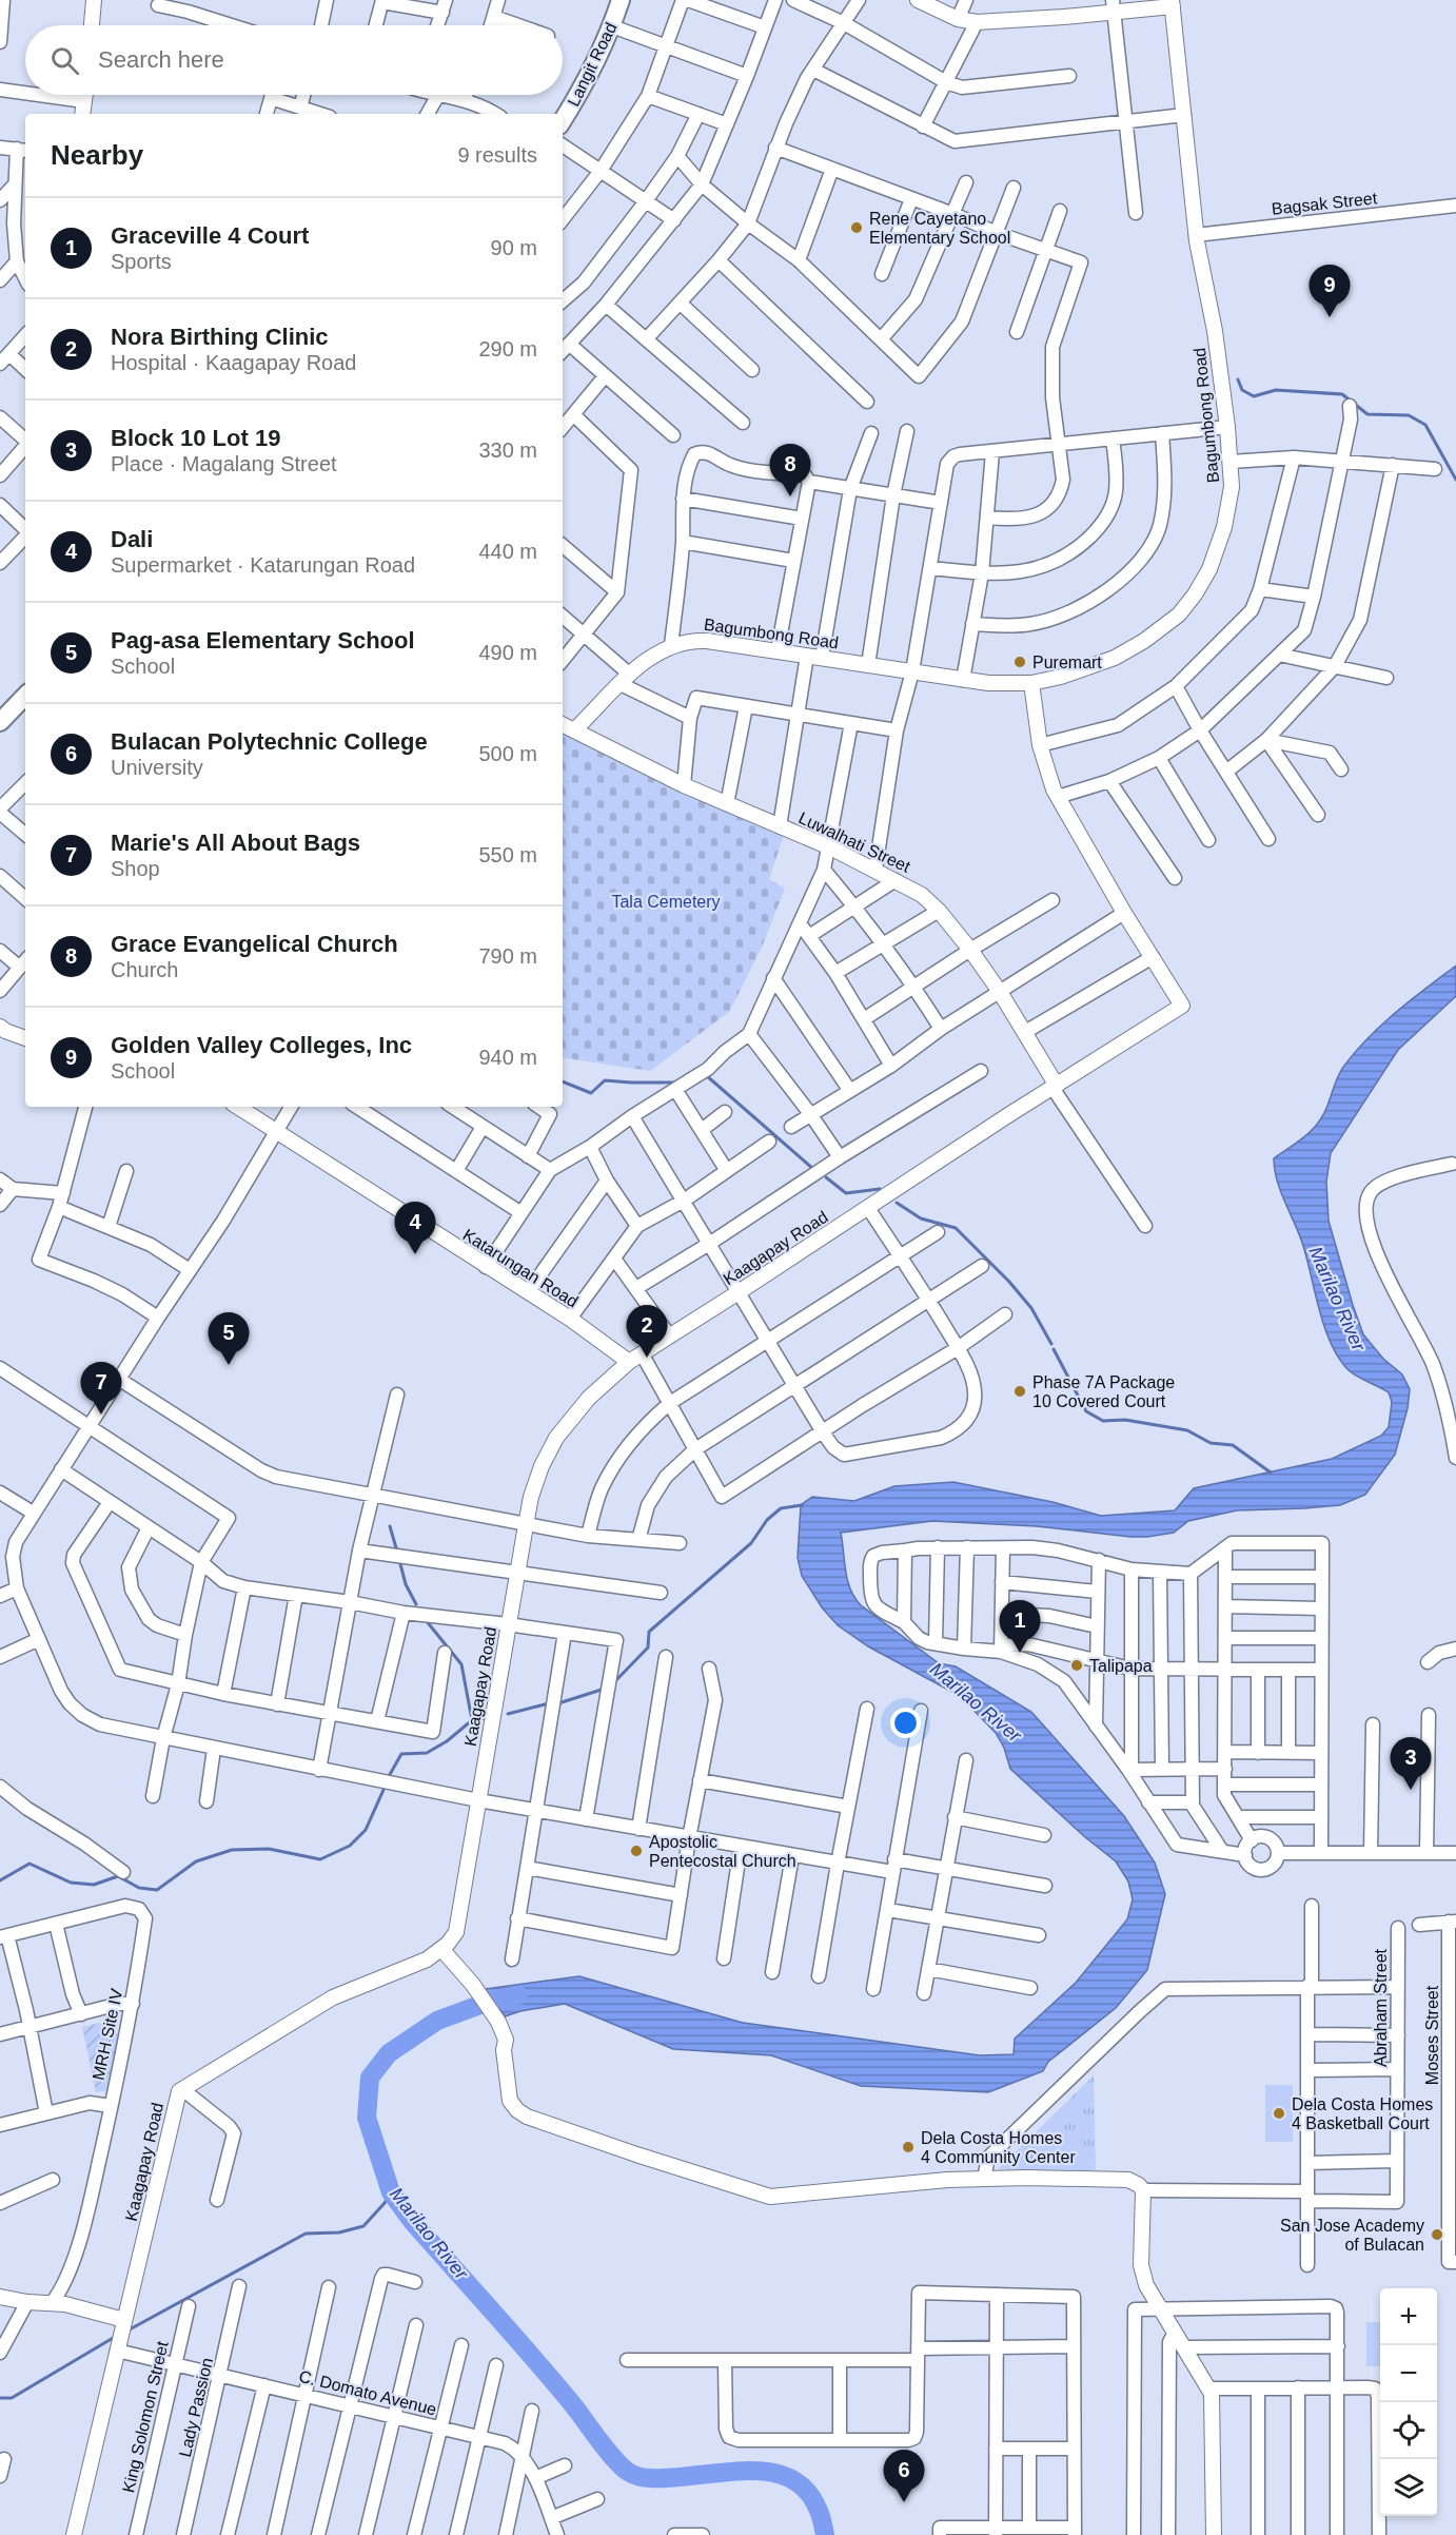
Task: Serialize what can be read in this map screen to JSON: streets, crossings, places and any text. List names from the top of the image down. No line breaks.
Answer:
{"streets":{"main road":["Langit Road"],"street":["Bagsak Street","Bagumbong Road","Luwalhati Street","Kaagapay Road","Katarungan Road","Abraham Street","MRH Site IV","Moses Street","C. Domato Avenue","Lady Passion","King Solomon Street"]},"crossings":[["Bagsak Street","Bagumbong Road"],["Bagumbong Road","Luwalhati Street"],["Luwalhati Street","Kaagapay Road"],["Kaagapay Road","Katarungan Road"],["Kaagapay Road","C. Domato Avenue"],["C. Domato Avenue","Lady Passion"],["C. Domato Avenue","King Solomon Street"]],"water":["Marilao River"],"parks":["Tala Cemetery"],"places":["Rene Cayetano Elementary School","Puremart","Phase 7A Package 10 Covered Court","Talipapa","Apostolic Pentecostal Church","Dela Costa Homes 4 Basketball Court","Dela Costa Homes 4 Community Center","San Jose Academy of Bulacan"],"page":{"search":"Search here","heading":["Nearby","9 results"],"list":[{"mark":"1","name":"Graceville 4 Court","note":"Sports","value":"90 m"},{"mark":"2","name":"Nora Birthing Clinic","note":"Hospital · Kaagapay Road","value":"290 m"},{"mark":"3","name":"Block 10 Lot 19","note":"Place · Magalang Street","value":"330 m"},{"mark":"4","name":"Dali","note":"Supermarket · Katarungan Road","value":"440 m"},{"mark":"5","name":"Pag-asa Elementary School","note":"School","value":"490 m"},{"mark":"6","name":"Bulacan Polytechnic College","note":"University","value":"500 m"},{"mark":"7","name":"Marie's All About Bags","note":"Shop","value":"550 m"},{"mark":"8","name":"Grace Evangelical Church","note":"Church","value":"790 m"},{"mark":"9","name":"Golden Valley Colleges, Inc","note":"School","value":"940 m"}],"pins":["9","8","4","2","5","7","1","3","6"],"map_buttons":["+","−"]}}
